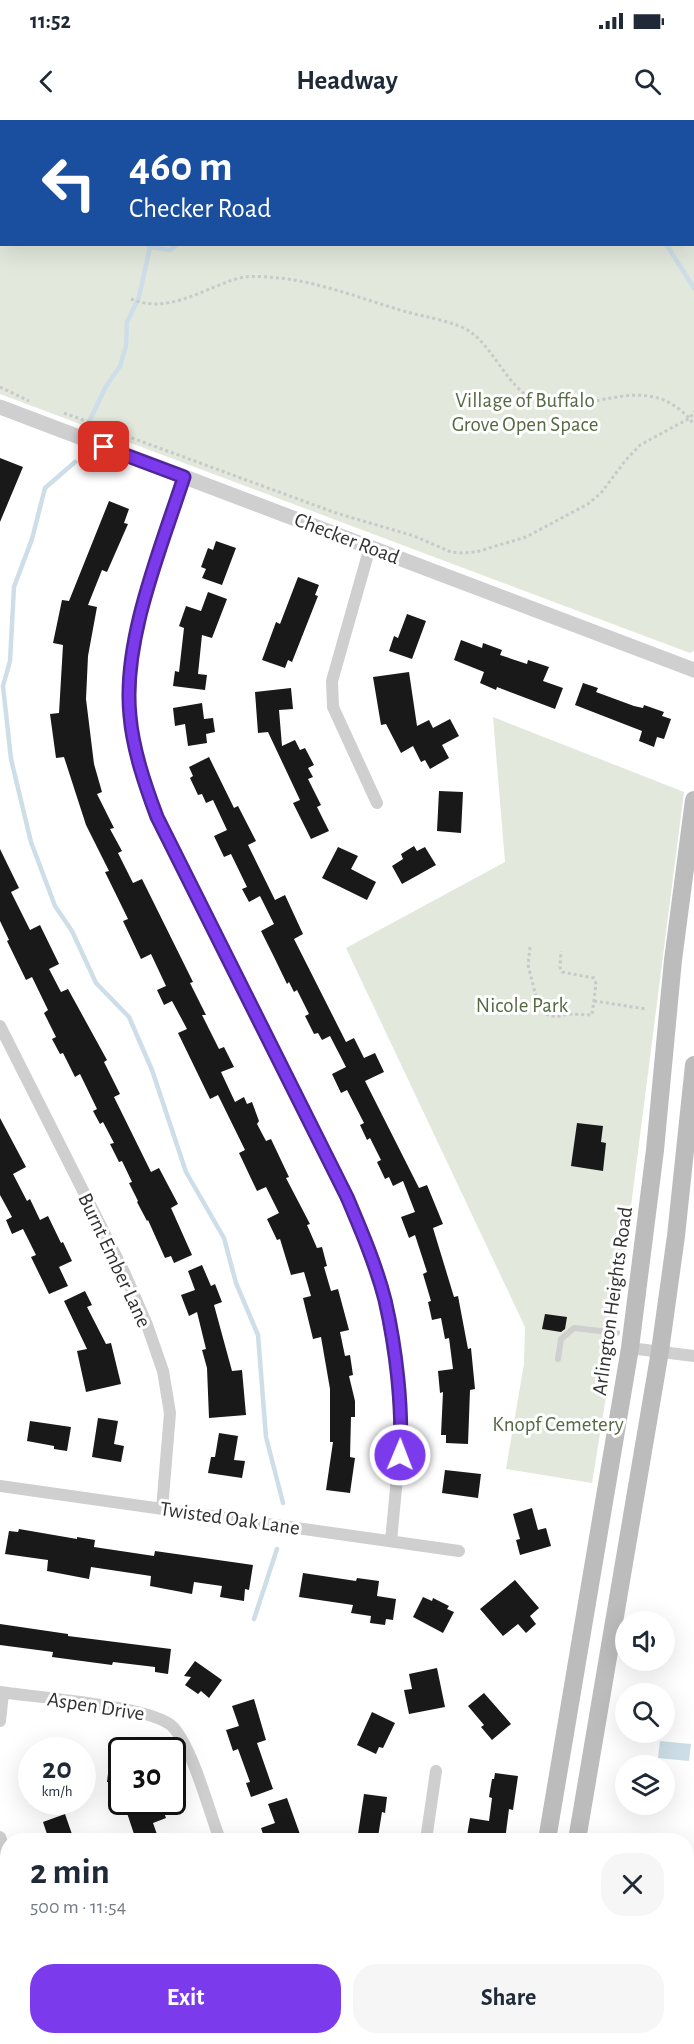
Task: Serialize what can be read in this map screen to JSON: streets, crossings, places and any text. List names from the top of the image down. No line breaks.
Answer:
{"streets":{"main road":["Arlington Heights Road"],"street":["Checker Road","Burnt Ember Lane","Twisted Oak Lane","Aspen Drive"]},"crossings":[["Burnt Ember Lane","Twisted Oak Lane"]],"parks":["Village of Buffalo Grove Open Space","Nicole Park","Knopf Cemetery"],"page":{"status":"11:52","header":"Headway","turn":["460 m","Checker Road"],"speed":"20 km/h","limit":"30","heading":["2 min","500 m · 11:54"],"buttons":["Exit","Share"]}}
